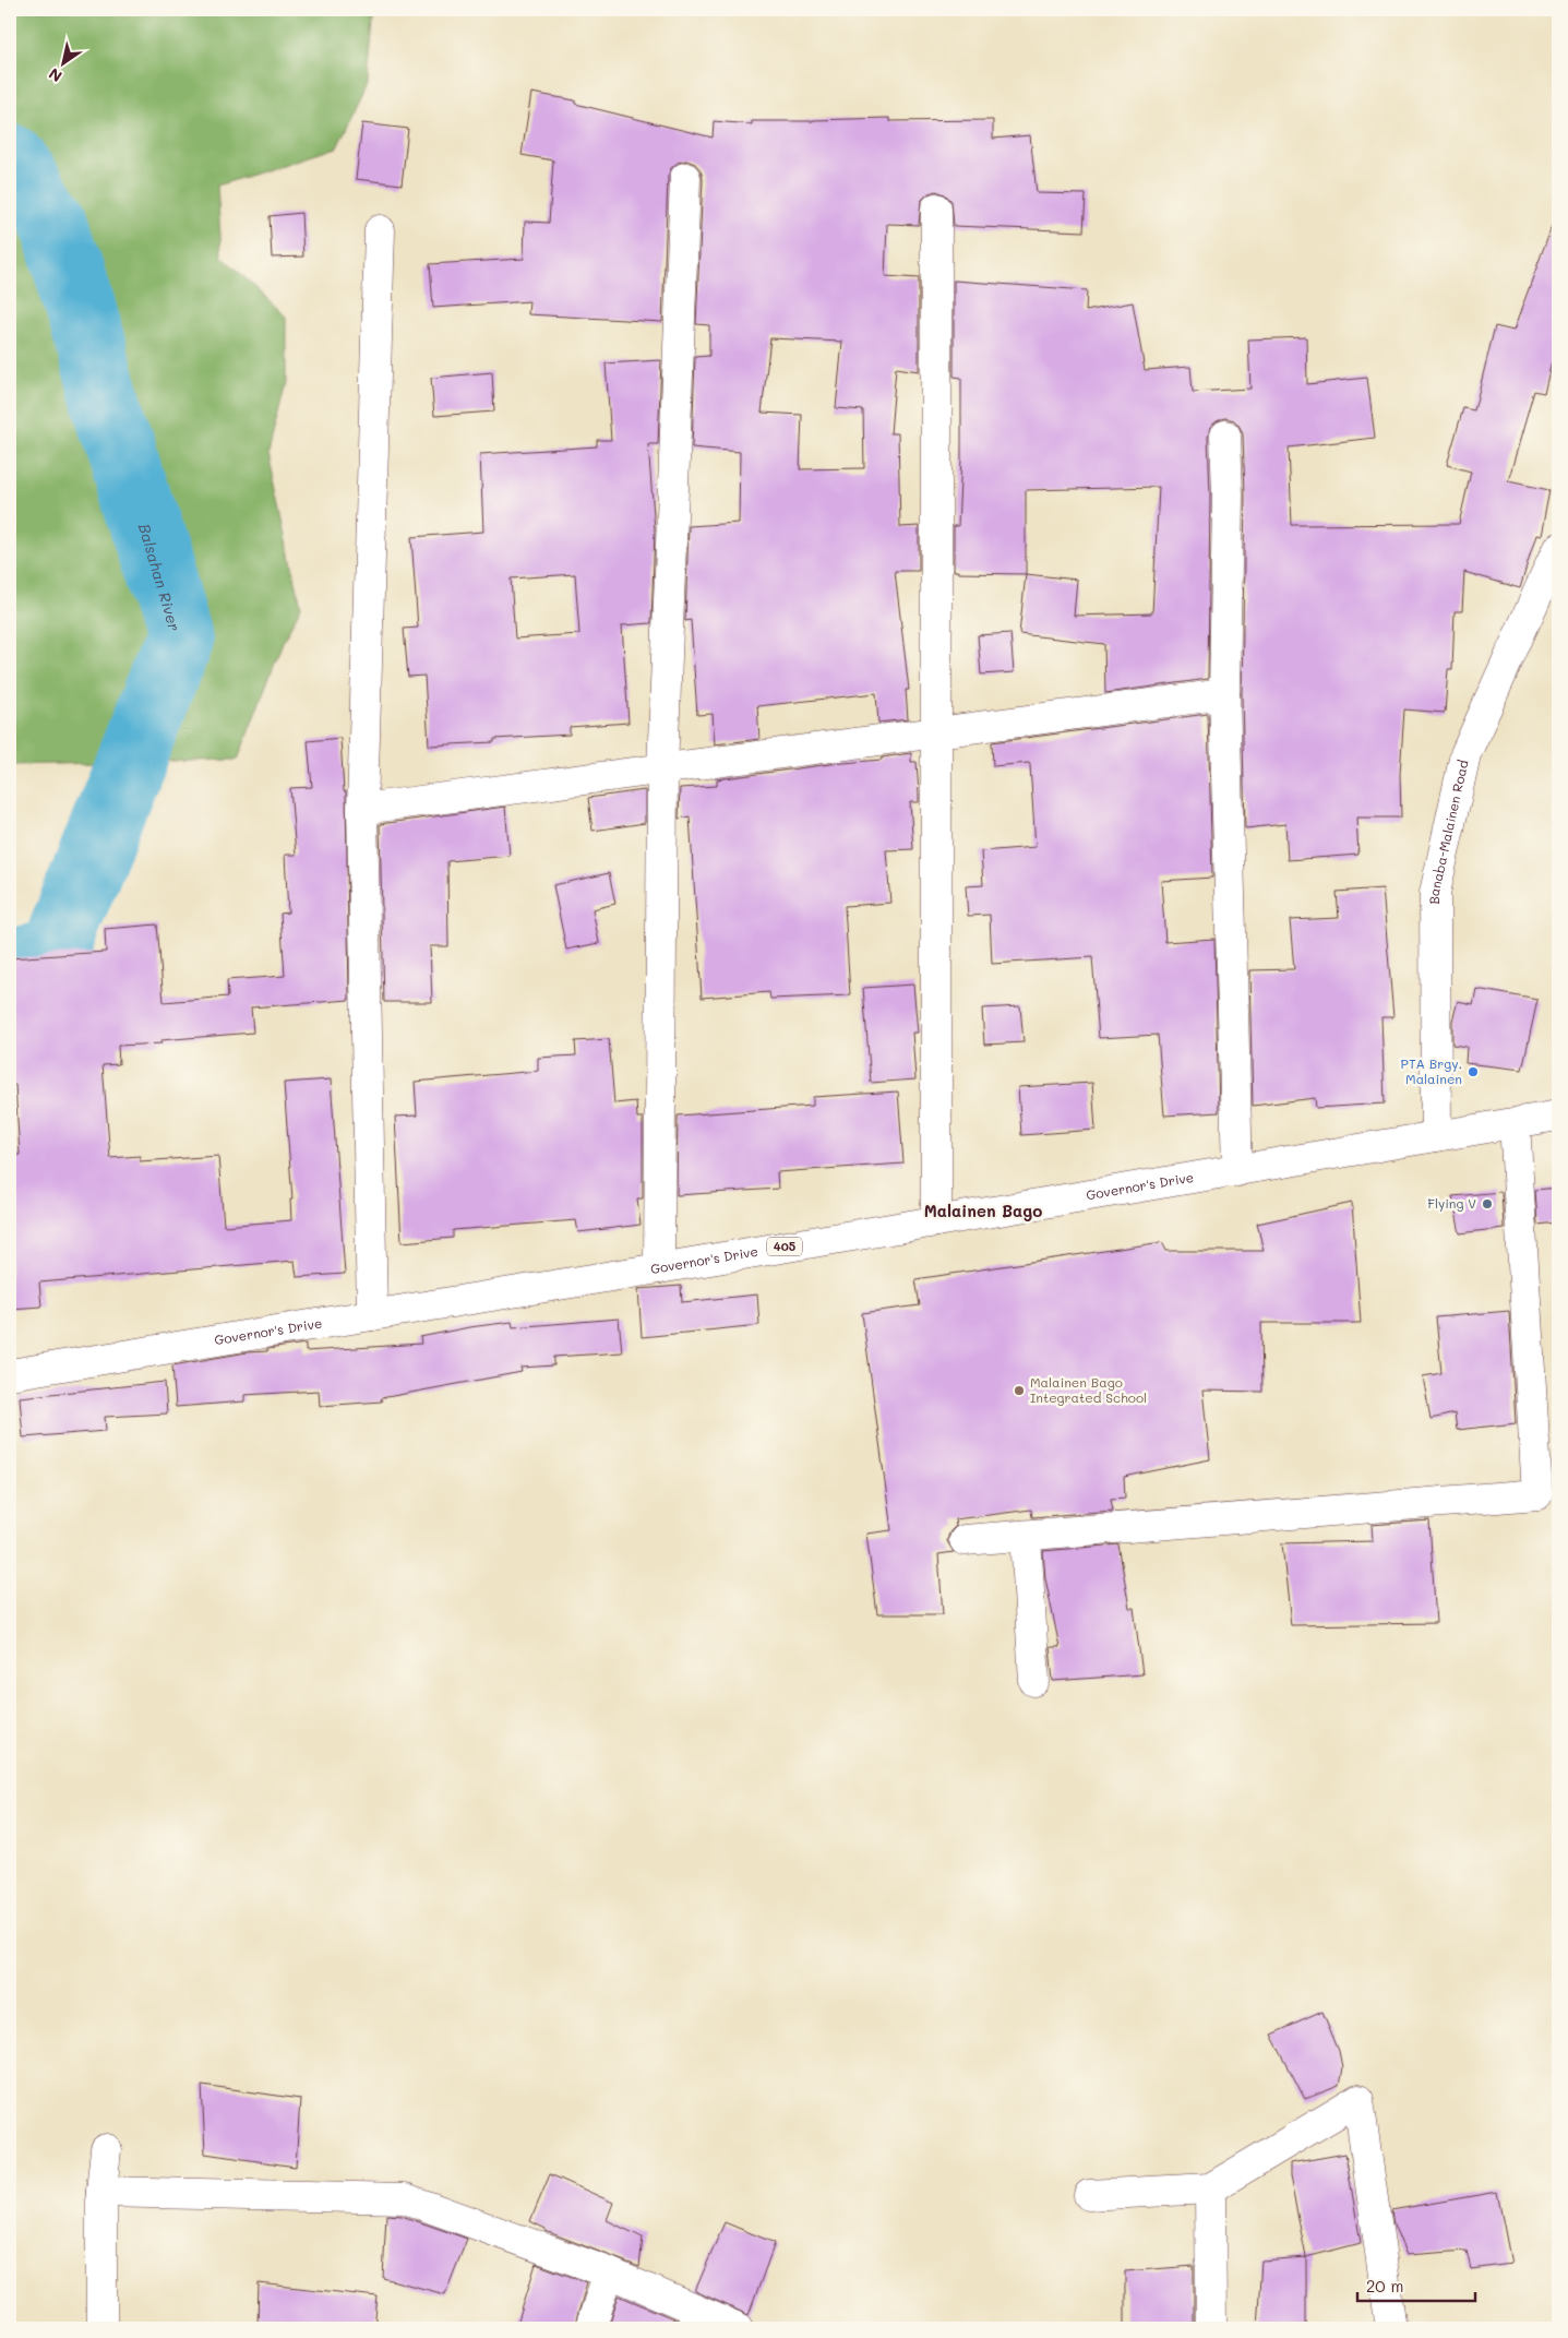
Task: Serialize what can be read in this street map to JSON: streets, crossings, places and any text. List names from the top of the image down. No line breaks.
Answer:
{"streets":{"street":["Banaba-Malainen Road","Governor's Drive","405"]},"crossings":[["Banaba-Malainen Road","Governor's Drive"]],"districts":["Malainen Bago"],"water":["Balsahan River"],"places":["PTA Brgy. Malainen","Flying V","Malainen Bago Integrated School"],"scale_bar":"20 m","north":"bottom left"}
